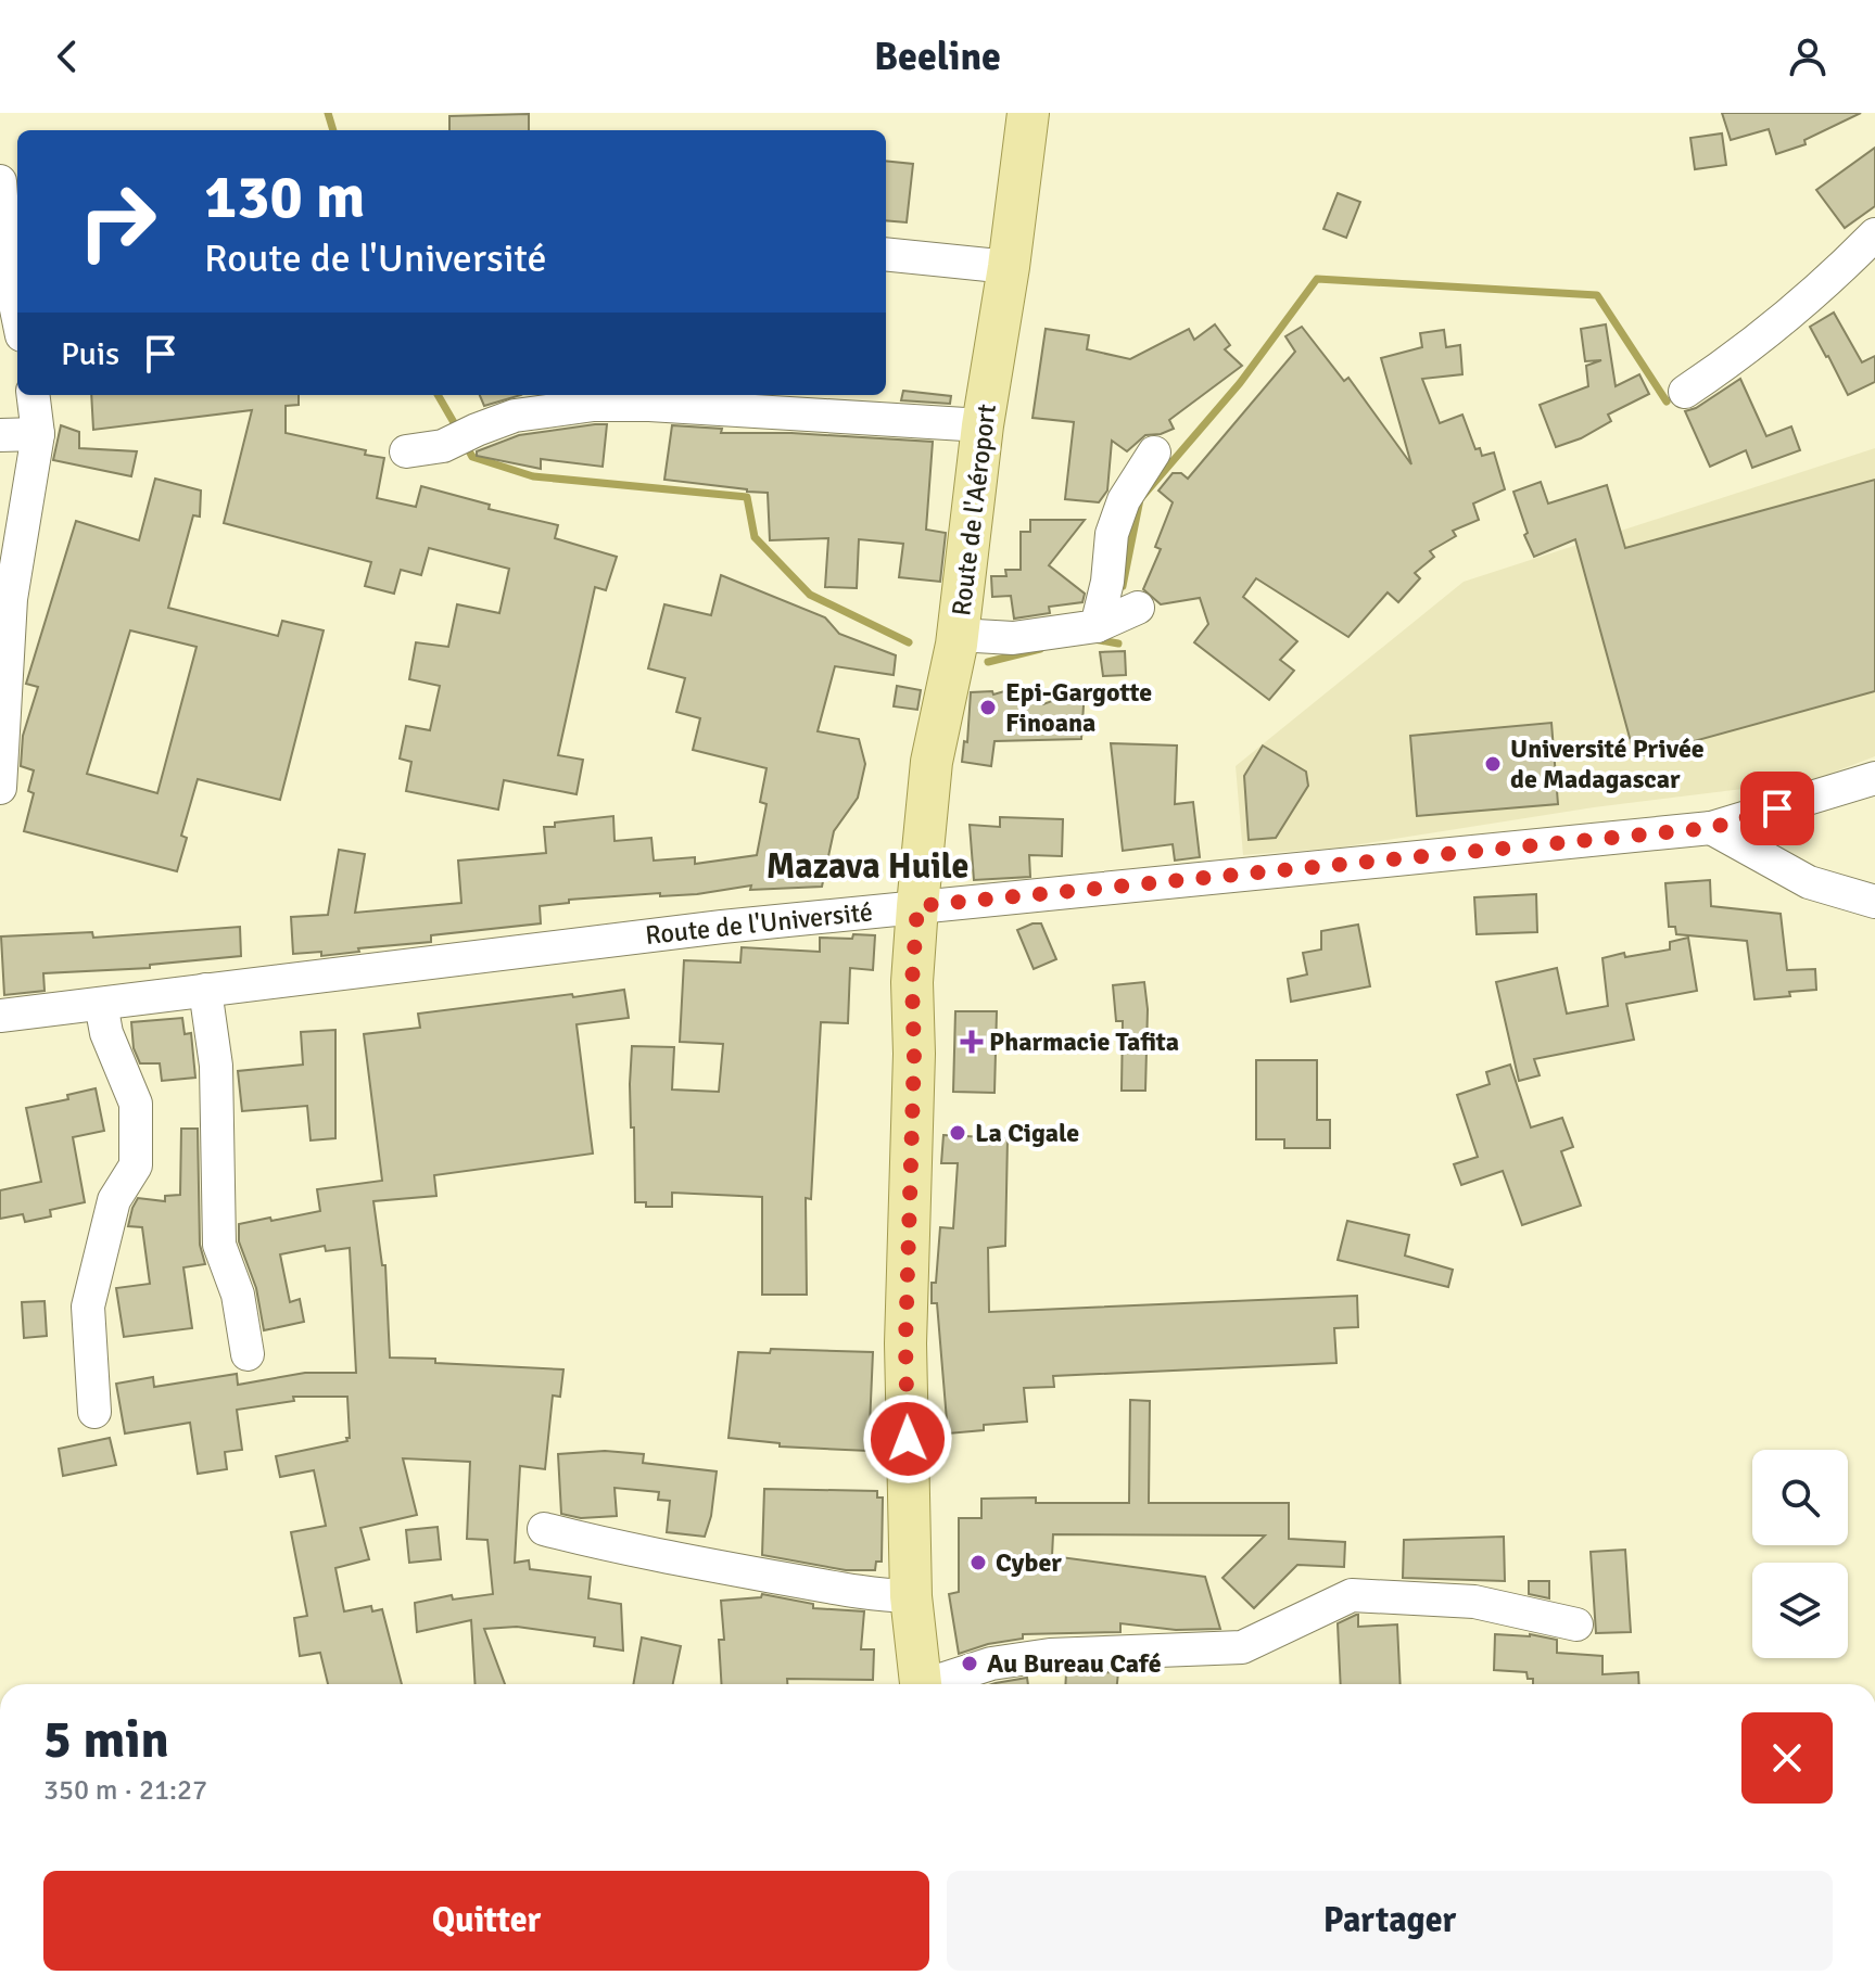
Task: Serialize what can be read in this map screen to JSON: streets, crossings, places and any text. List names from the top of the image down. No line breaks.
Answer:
{"streets":{"main road":["Route de l'Aéroport"],"street":["Route de l'Université"]},"crossings":[["Route de l'Aéroport","Route de l'Université"]],"districts":["Mazava Huile"],"places":{"other":["Epi-Gargotte Finoana","Université Privée de Madagascar","La Cigale","Cyber","Au Bureau Café"],"health":["Pharmacie Tafita"]},"page":{"header":"Beeline","turn":["130 m","Route de l'Université"],"then":"Puis","heading":["5 min","350 m · 21:27"],"buttons":["Quitter","Partager"]}}
